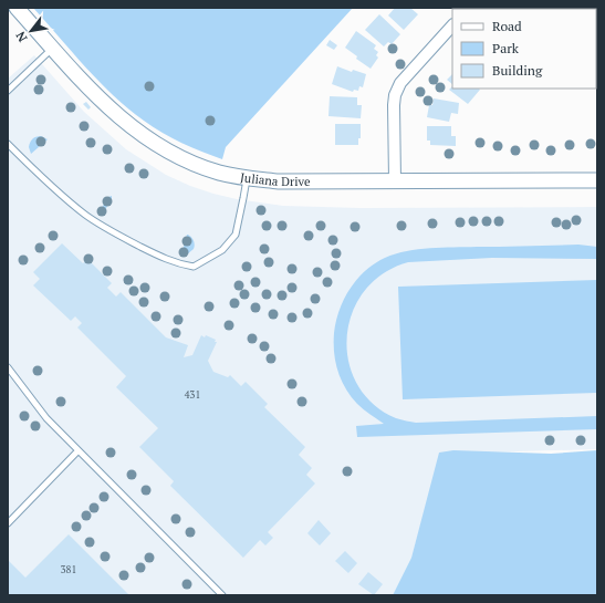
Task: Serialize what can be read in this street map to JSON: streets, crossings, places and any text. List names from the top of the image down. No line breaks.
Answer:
{"streets":{"street":["Juliana Drive"]},"house_numbers":["431","381"],"legend":["Road","Park","Building"],"north":"bottom left"}
